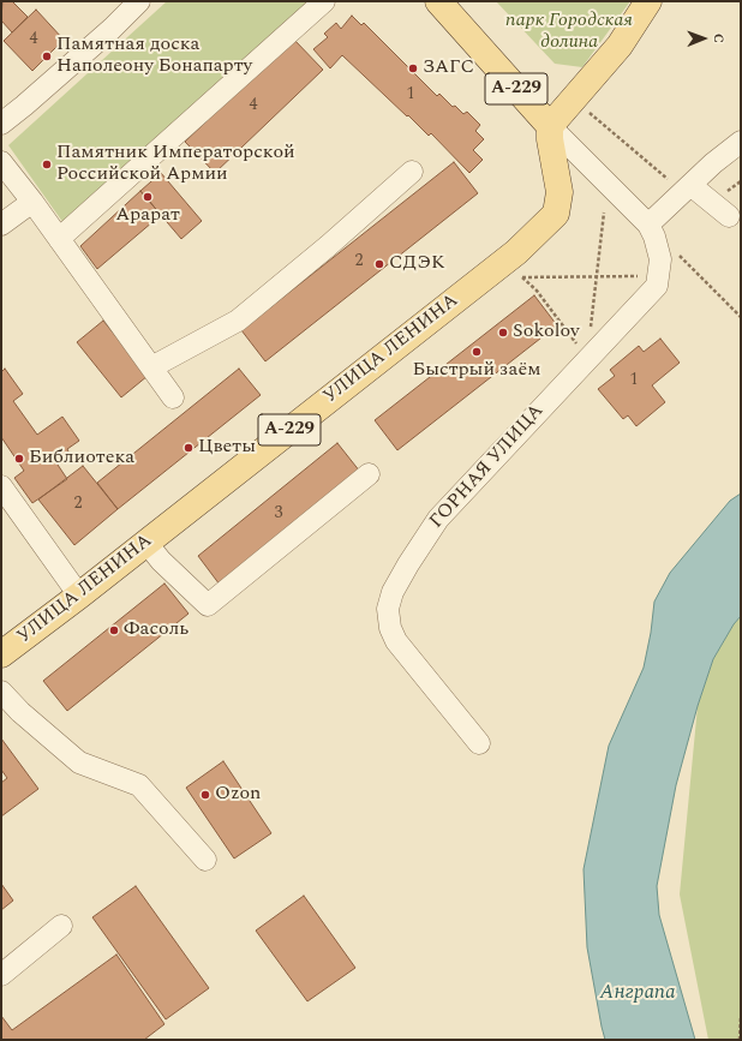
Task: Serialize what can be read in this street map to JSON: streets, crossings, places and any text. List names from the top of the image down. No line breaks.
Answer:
{"streets":{"main road":["А-229","УЛИЦА ЛЕНИНА"],"street":["ГОРНАЯ УЛИЦА"]},"crossings":[["А-229","УЛИЦА ЛЕНИНА"]],"water":["Анграпа"],"parks":["парк Городская долина"],"places":["Памятная доска Наполеону Бонапарту","ЗАГС","Памятник Императорской Российской Армии","Арарат","СДЭК","Sokolov","Быстрый заём","Цветы","Библиотека","Фасоль","Ozon"],"house_numbers":["4","1","4","2","1","2","3"],"north":"right"}
